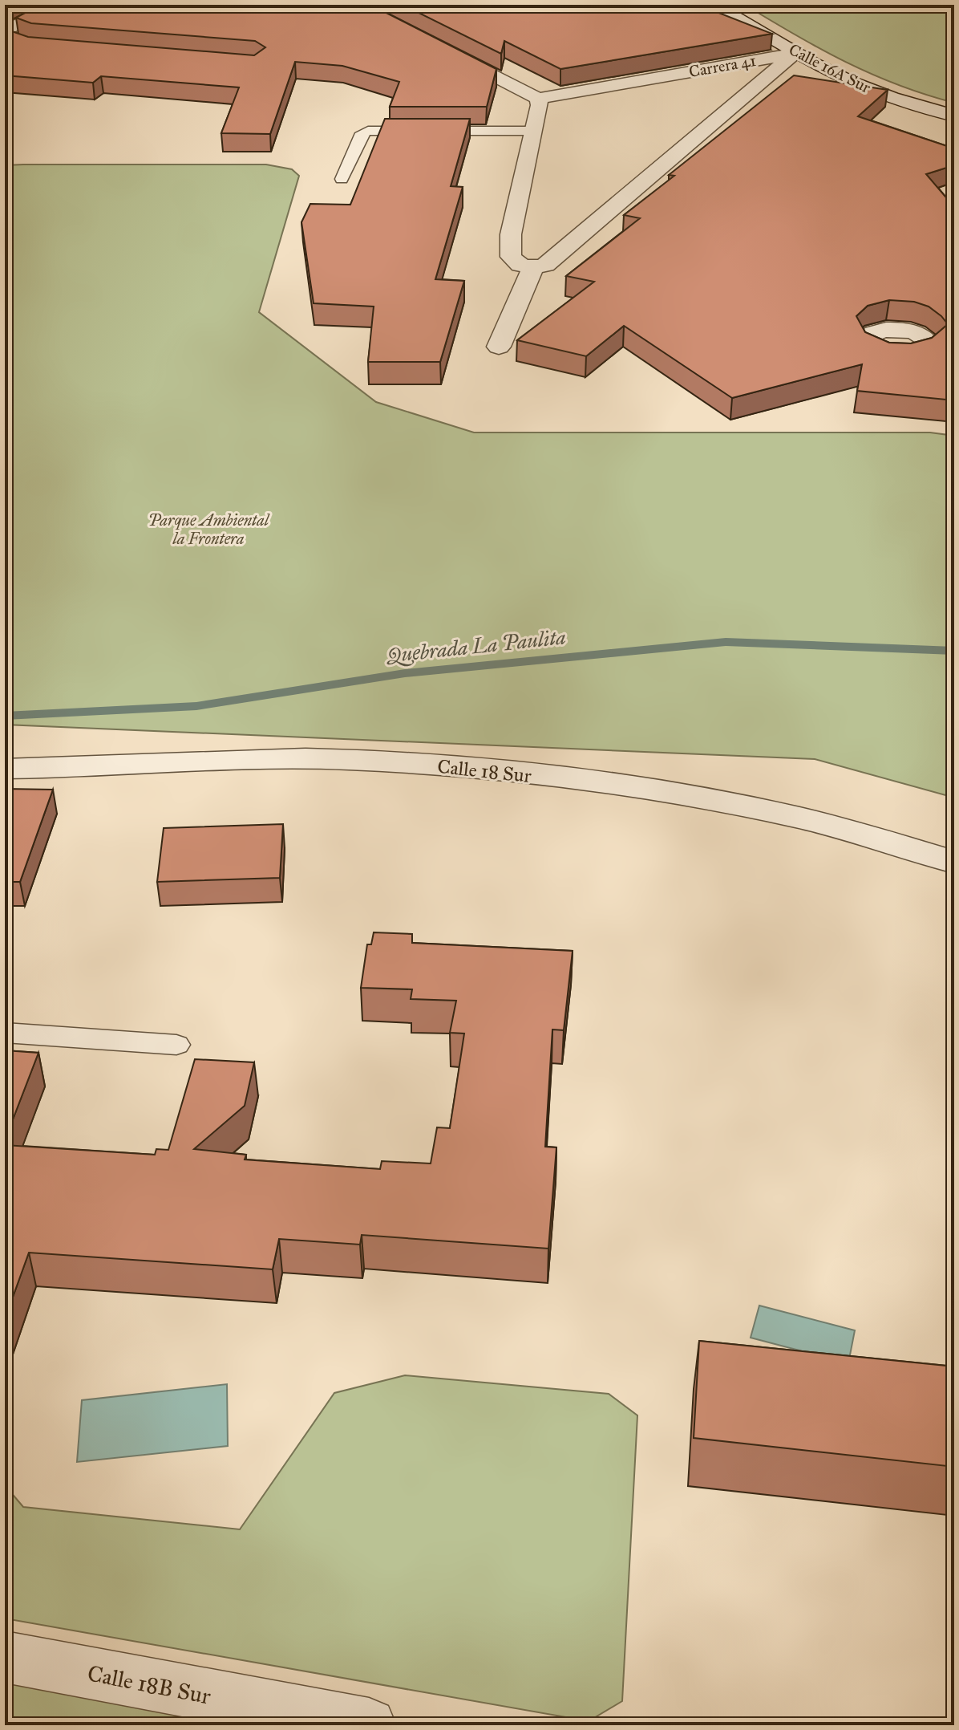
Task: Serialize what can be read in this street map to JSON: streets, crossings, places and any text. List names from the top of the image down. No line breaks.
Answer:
{"streets":{"street":["Carrera 41","Calle 16A Sur","Calle 18 Sur","Calle 18B Sur"]},"crossings":[["Carrera 41","Calle 16A Sur"]],"water":["Quebrada La Paulita"],"parks":["Parque Ambiental la Frontera"]}
